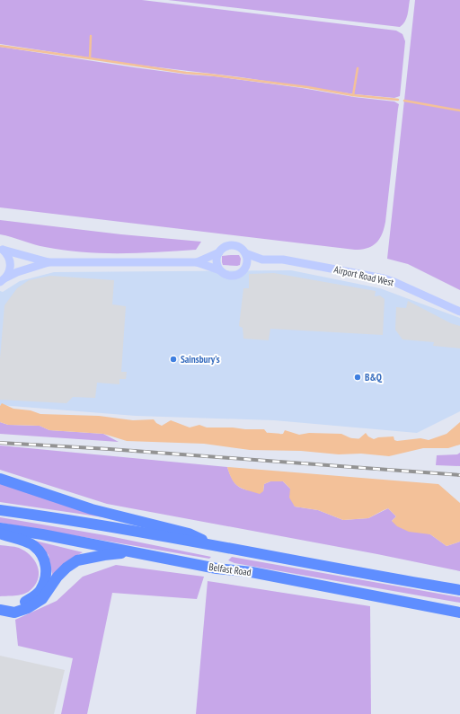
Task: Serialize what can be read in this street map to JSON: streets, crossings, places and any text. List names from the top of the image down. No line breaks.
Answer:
{"streets":{"highway":["Belfast Road"],"street":["Airport Road West"]},"places":["Sainsbury's","B&Q"]}
